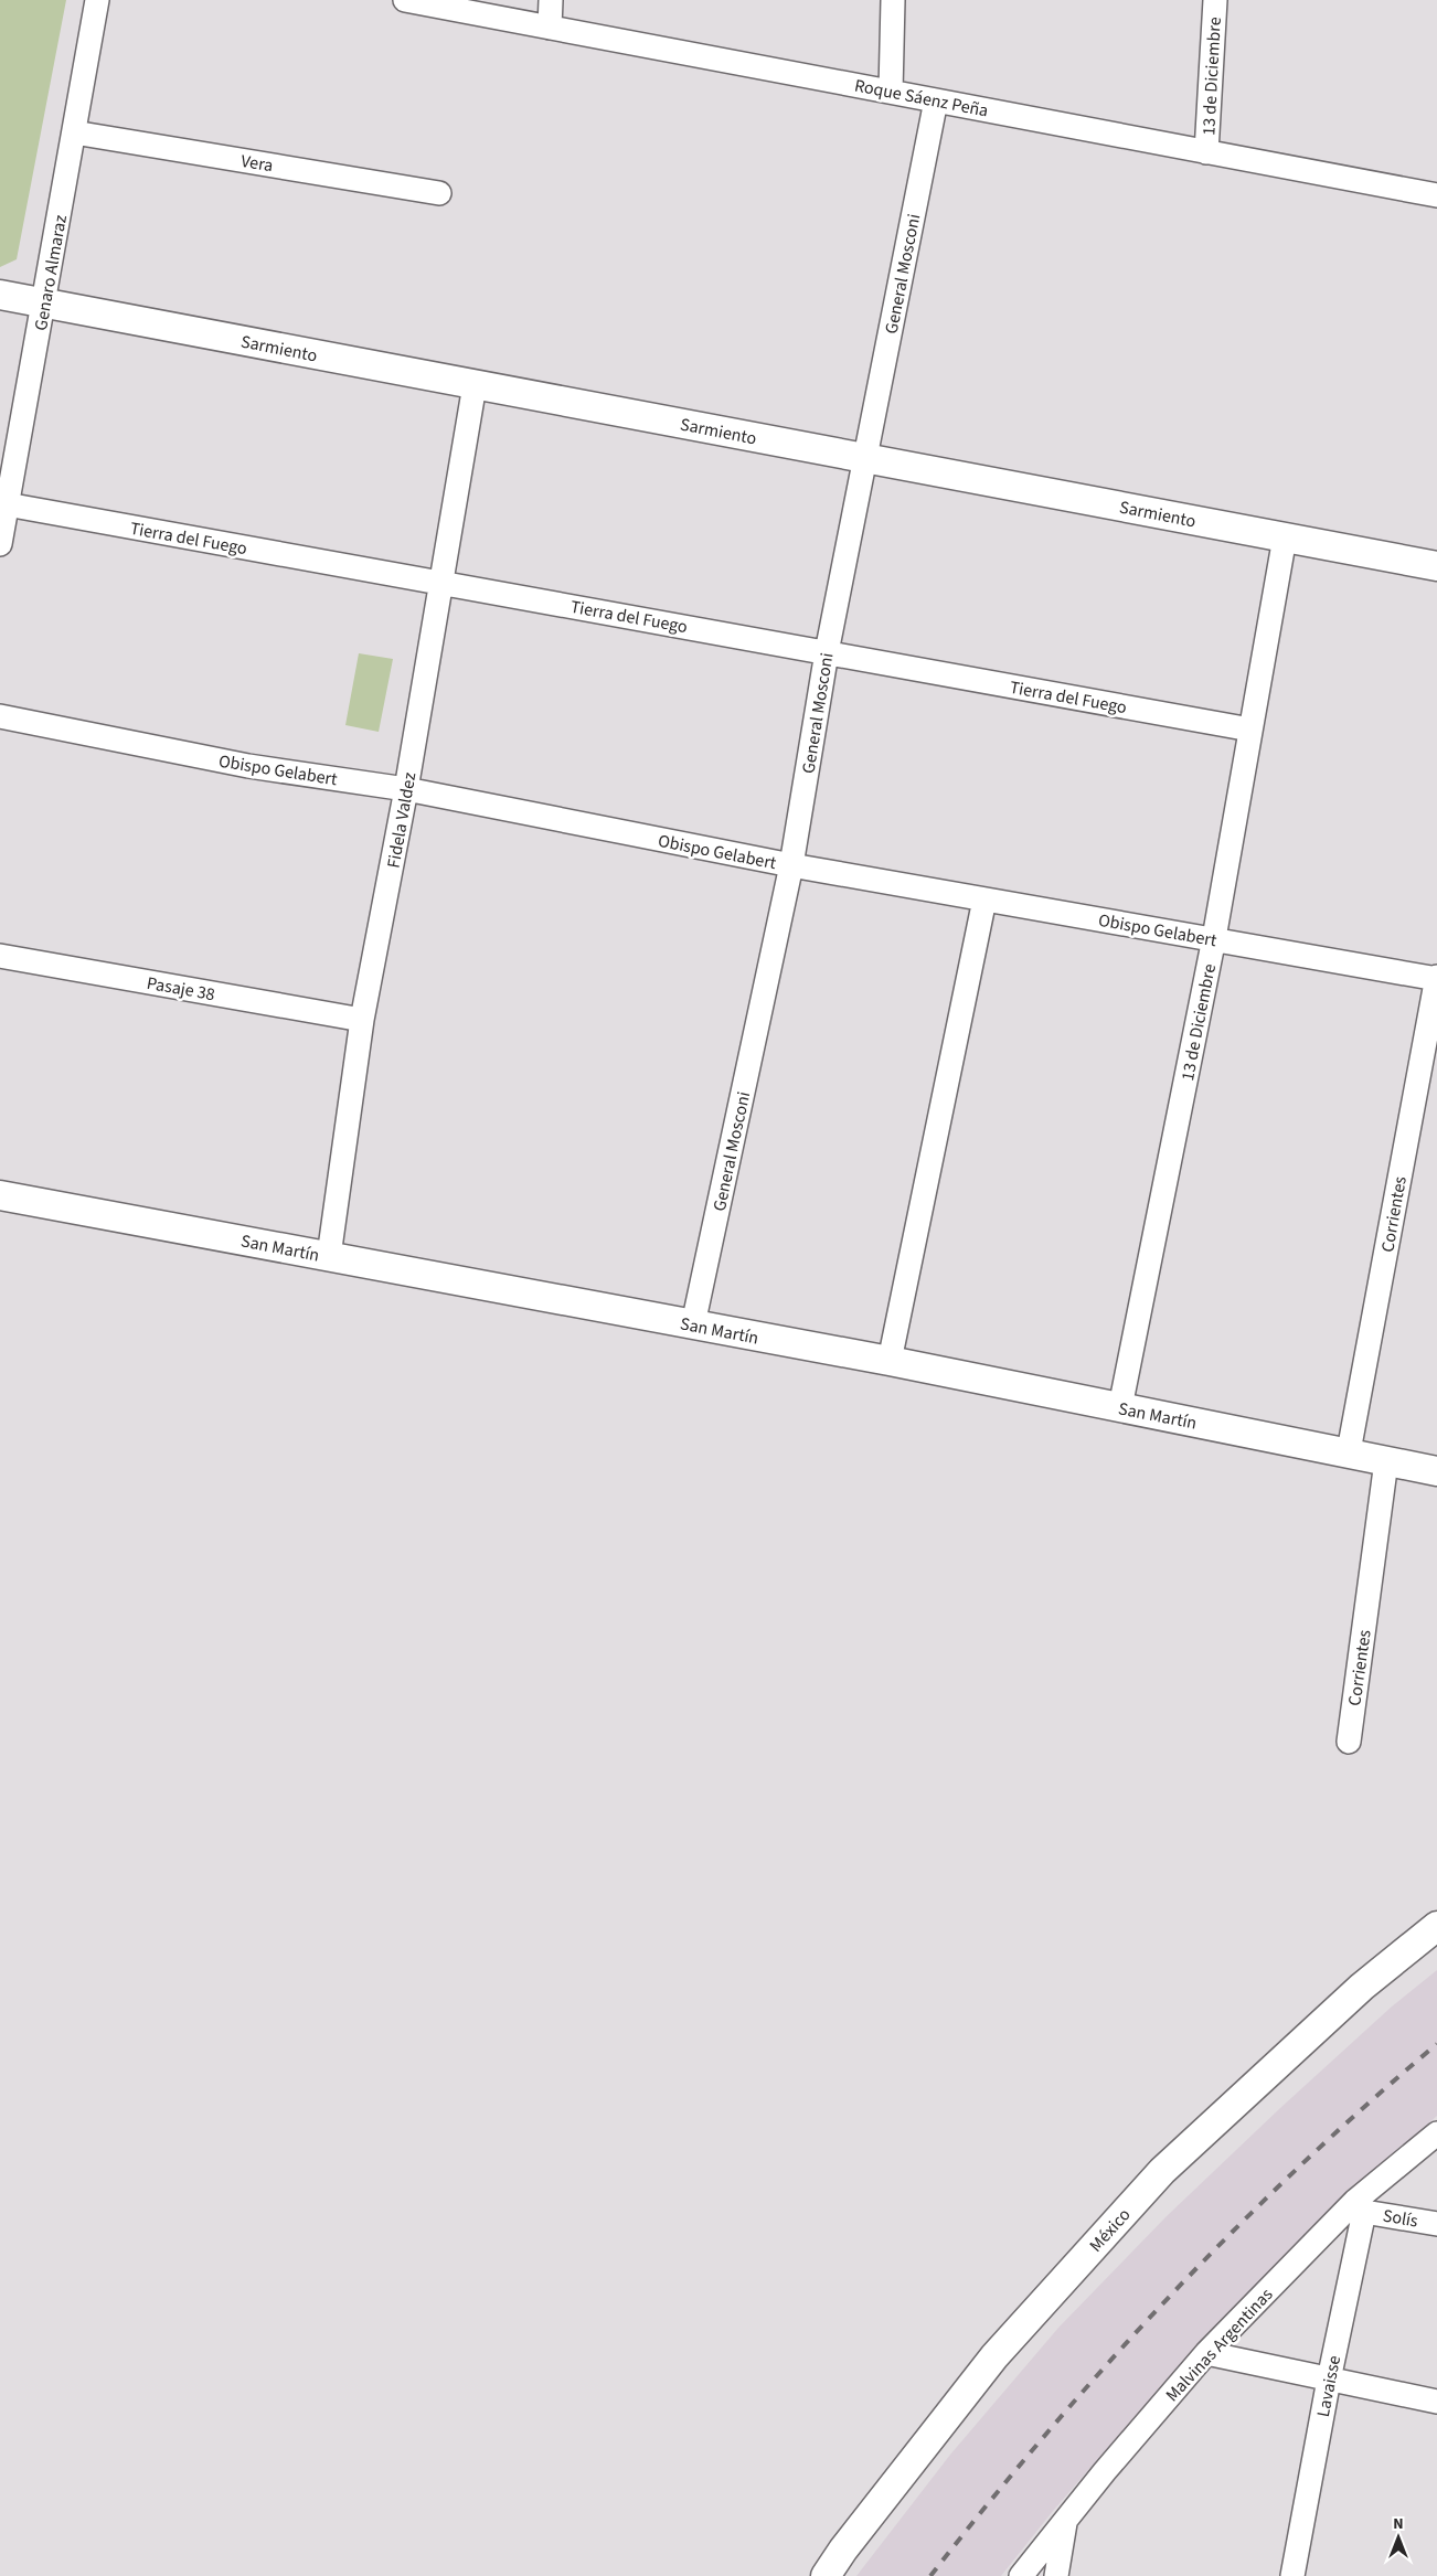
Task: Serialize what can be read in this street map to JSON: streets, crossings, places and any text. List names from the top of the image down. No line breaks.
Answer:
{"streets":{"street":["13 de Diciembre","Roque Sáenz Peña","Vera","Genaro Almaraz","General Mosconi","Sarmiento","Tierra del Fuego","Obispo Gelabert","Fidela Valdez","Pasaje 38","Corrientes","San Martín","Solís","México","Malvinas Argentinas","Lavaisse"]},"crossings":[["13 de Diciembre","Roque Sáenz Peña"],["13 de Diciembre","Sarmiento"],["13 de Diciembre","Tierra del Fuego"],["13 de Diciembre","Obispo Gelabert"],["13 de Diciembre","San Martín"],["Roque Sáenz Peña","General Mosconi"],["Vera","Genaro Almaraz"],["Genaro Almaraz","Sarmiento"],["Genaro Almaraz","Tierra del Fuego"],["General Mosconi","Sarmiento"],["General Mosconi","Tierra del Fuego"],["General Mosconi","Obispo Gelabert"],["General Mosconi","San Martín"],["Sarmiento","Fidela Valdez"],["Tierra del Fuego","Fidela Valdez"],["Obispo Gelabert","Fidela Valdez"],["Obispo Gelabert","Corrientes"],["Fidela Valdez","Pasaje 38"],["Fidela Valdez","San Martín"],["Corrientes","San Martín"],["Solís","Malvinas Argentinas"],["Solís","Lavaisse"],["Malvinas Argentinas","Lavaisse"]],"north":"top"}
